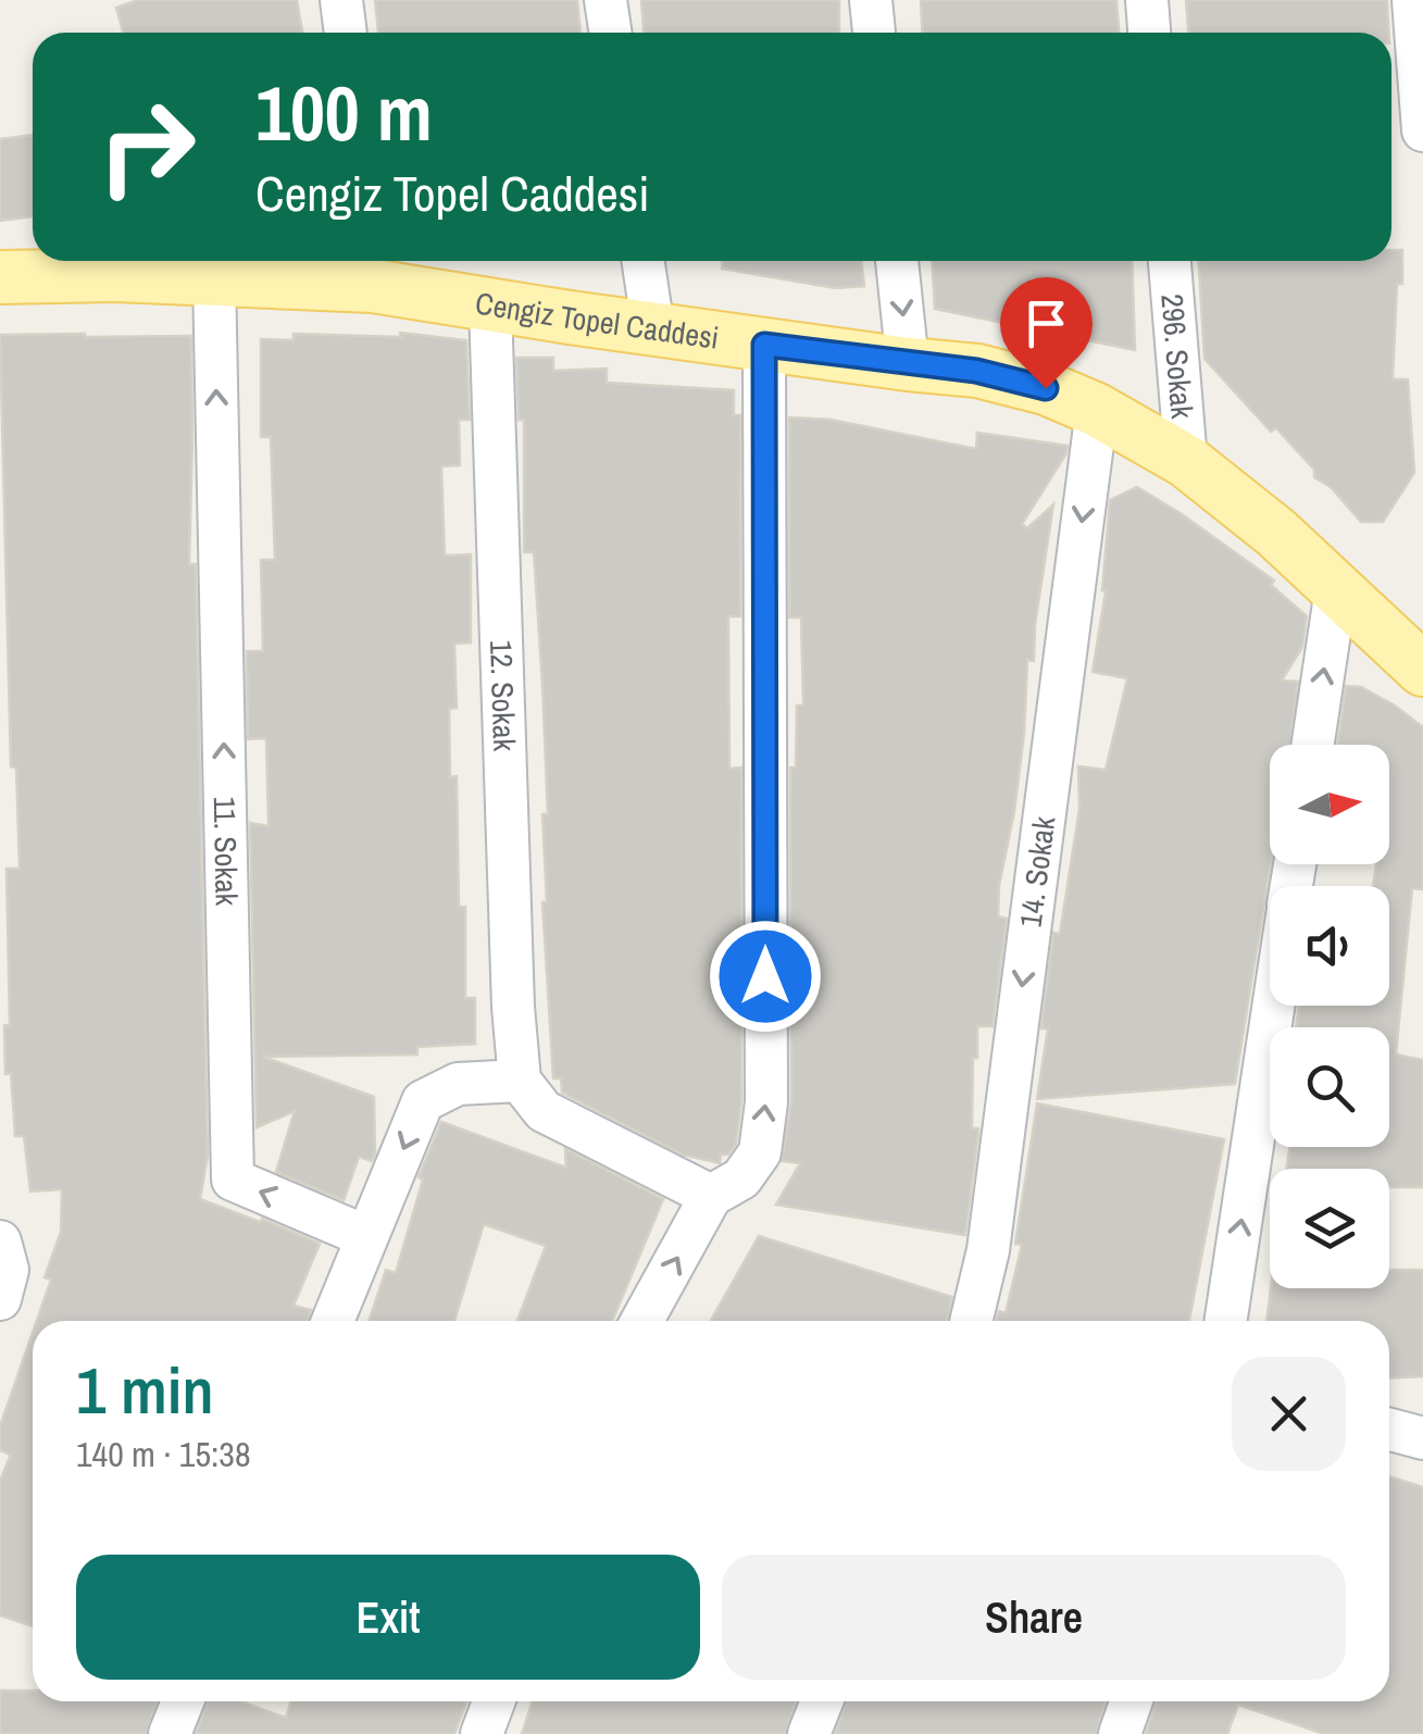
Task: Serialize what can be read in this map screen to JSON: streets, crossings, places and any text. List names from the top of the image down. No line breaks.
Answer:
{"streets":{"main road":["Cengiz Topel Caddesi"],"street":["296. Sokak","12. Sokak","11. Sokak","14. Sokak"]},"crossings":[["Cengiz Topel Caddesi","296. Sokak"],["Cengiz Topel Caddesi","12. Sokak"],["Cengiz Topel Caddesi","11. Sokak"],["Cengiz Topel Caddesi","14. Sokak"]],"one_way":["11. Sokak"],"north":"right","page":{"turn":["100 m","Cengiz Topel Caddesi"],"heading":["1 min","140 m · 15:38"],"buttons":["Exit","Share"]}}
